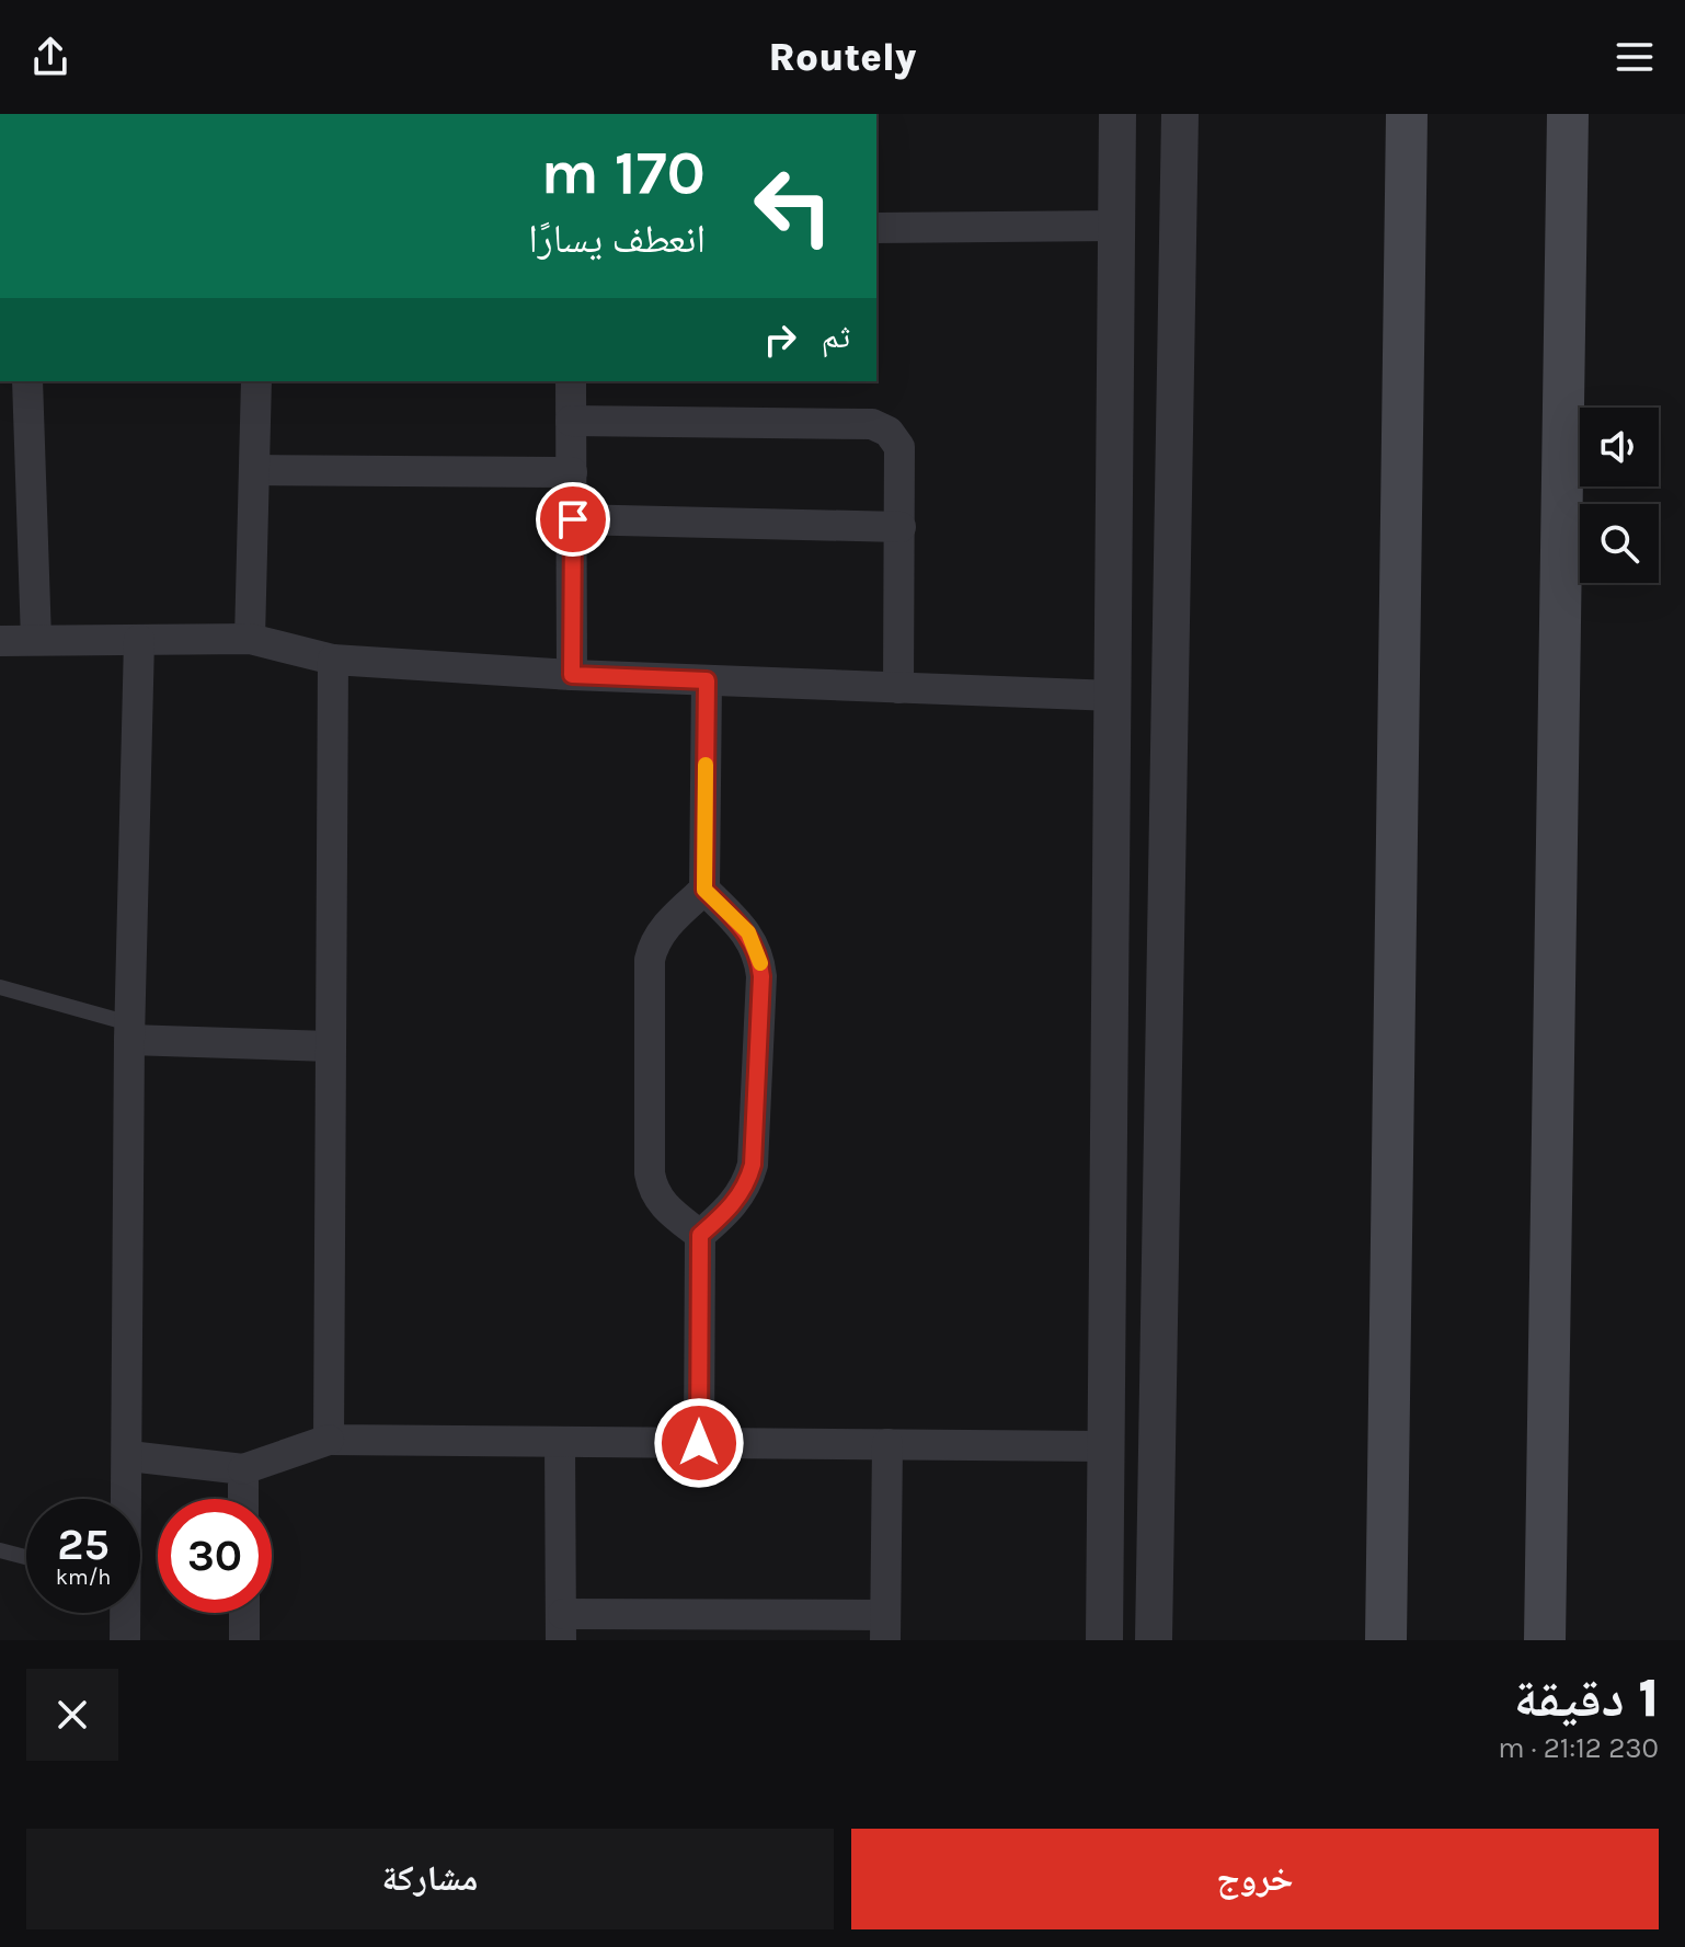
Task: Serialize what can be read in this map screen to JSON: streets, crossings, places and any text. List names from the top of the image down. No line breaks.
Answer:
{"page":{"header":"Routely","turn":["170 m","انعطف يسارًا"],"then":"ثم","speed":"25 km/h","limit":"30","heading":["1 دقيقة","230 m · 21:12"],"buttons":["خروج","مشاركة"]}}
